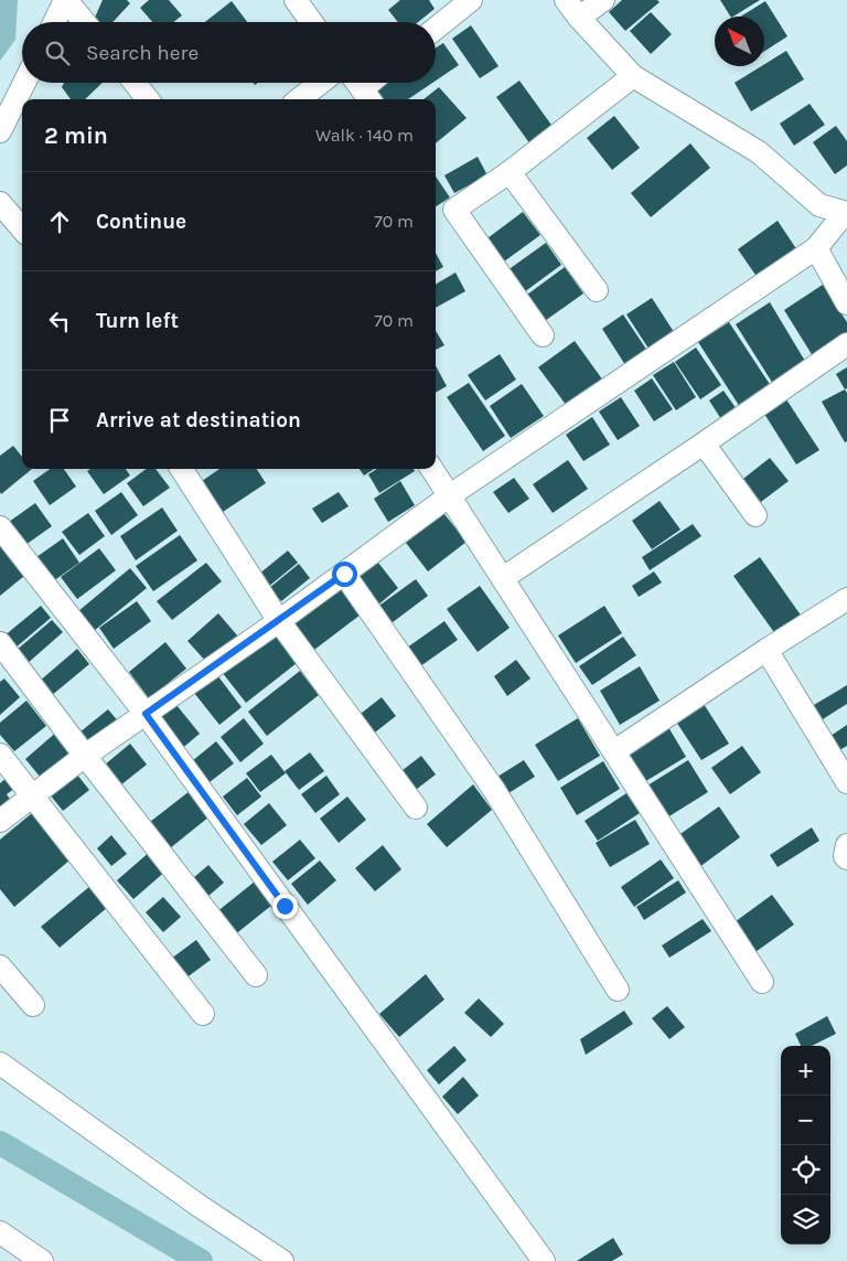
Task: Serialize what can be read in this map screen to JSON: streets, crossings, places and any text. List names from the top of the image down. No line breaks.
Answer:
{"north":"top left","page":{"search":"Search here","heading":["2 min","Walk · 140 m"],"list":[["Continue","70 m"],["Turn left","70 m"],"Arrive at destination"],"map_buttons":["+","−"]}}
